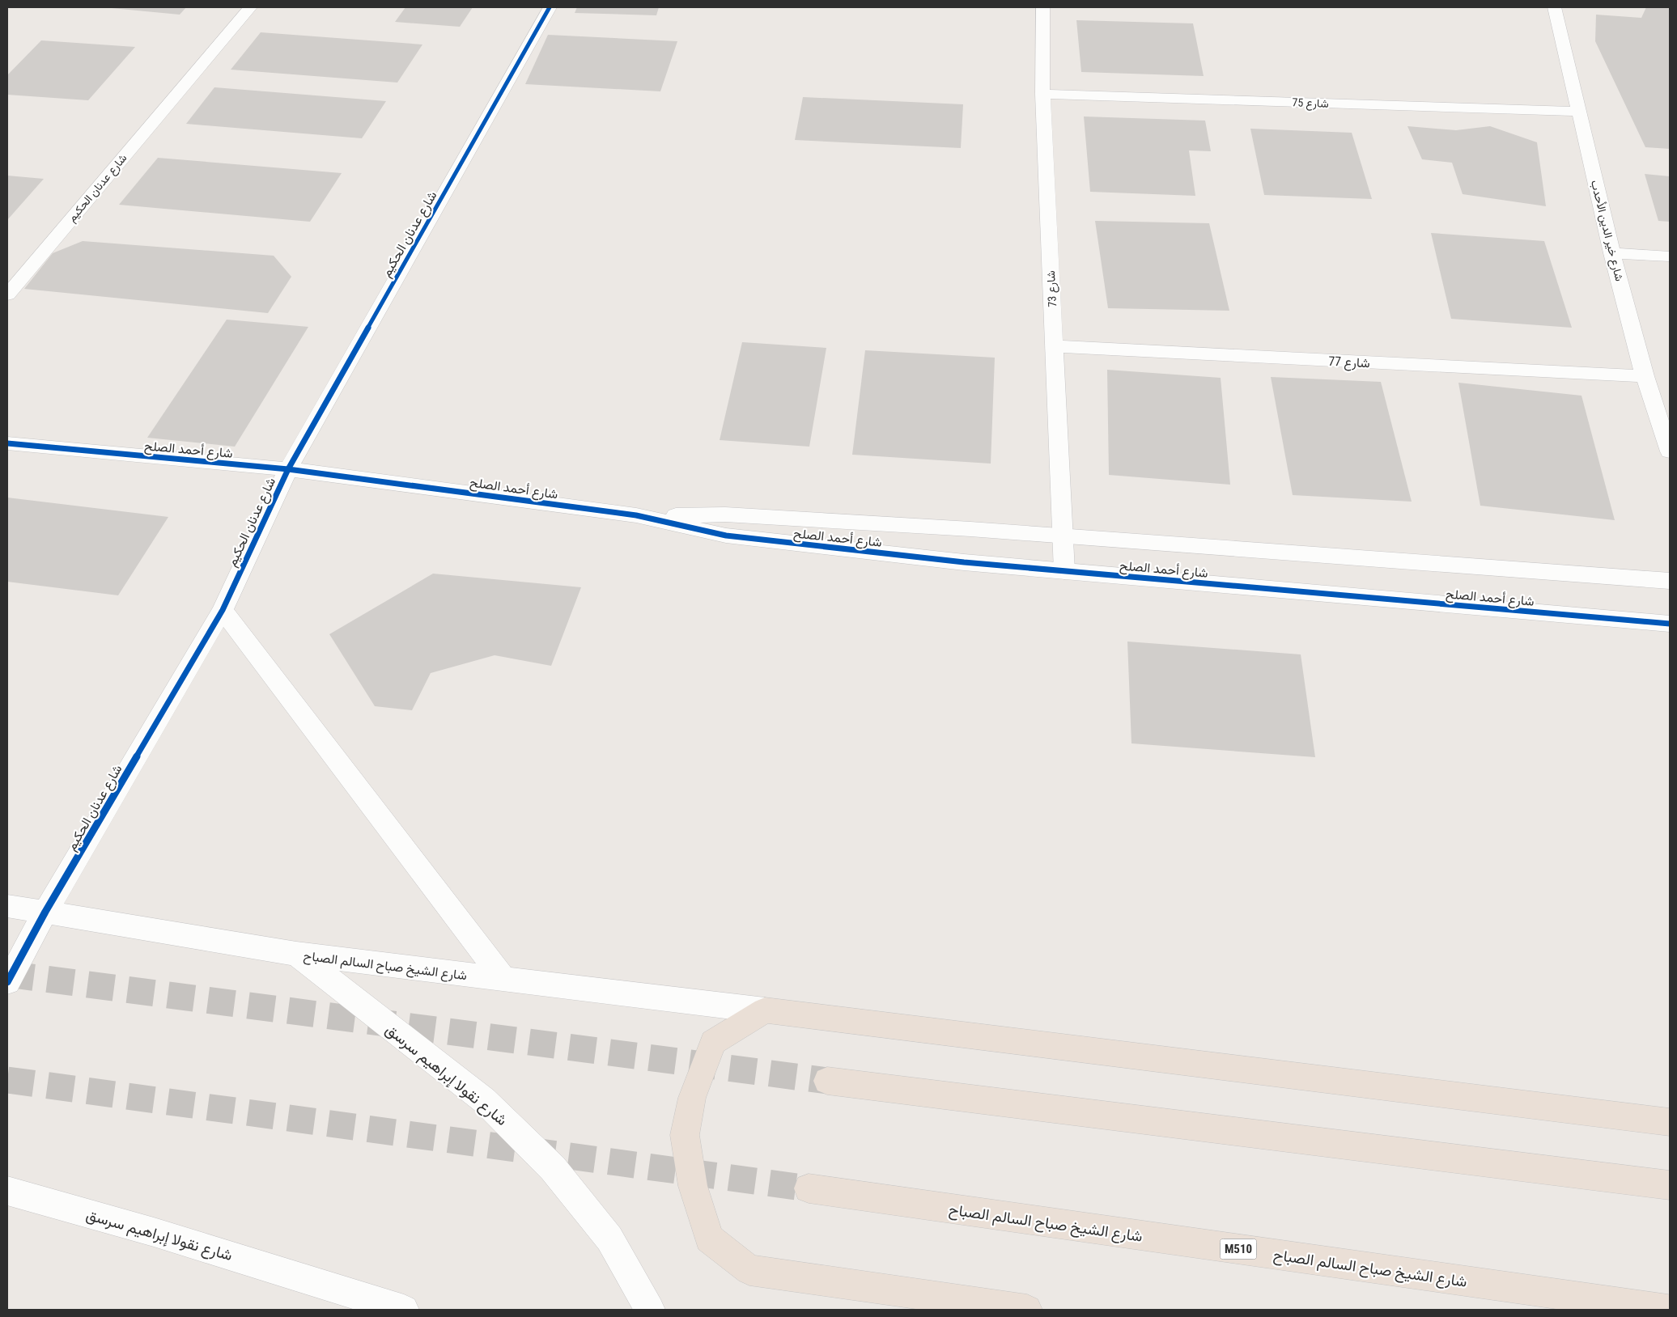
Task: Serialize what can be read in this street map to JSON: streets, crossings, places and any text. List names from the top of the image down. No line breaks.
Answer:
{"streets":{"highway":["شارع الشيخ صباح السالم الصباح","M510"],"street":["شارع 75","شارع عدنان الحكيم","شارع خير الدين الأحدب","شارع 73","شارع 77","شارع أحمد الصلح","شارع نقولا إبراهيم سرسق"]},"crossings":[["شارع 75","شارع خير الدين الأحدب"],["شارع 75","شارع 73"],["شارع عدنان الحكيم","شارع أحمد الصلح"],["شارع عدنان الحكيم","شارع الشيخ صباح السالم الصباح"],["شارع خير الدين الأحدب","شارع 77"],["شارع 73","شارع 77"],["شارع 73","شارع أحمد الصلح"],["شارع الشيخ صباح السالم الصباح","شارع نقولا إبراهيم سرسق"]]}
